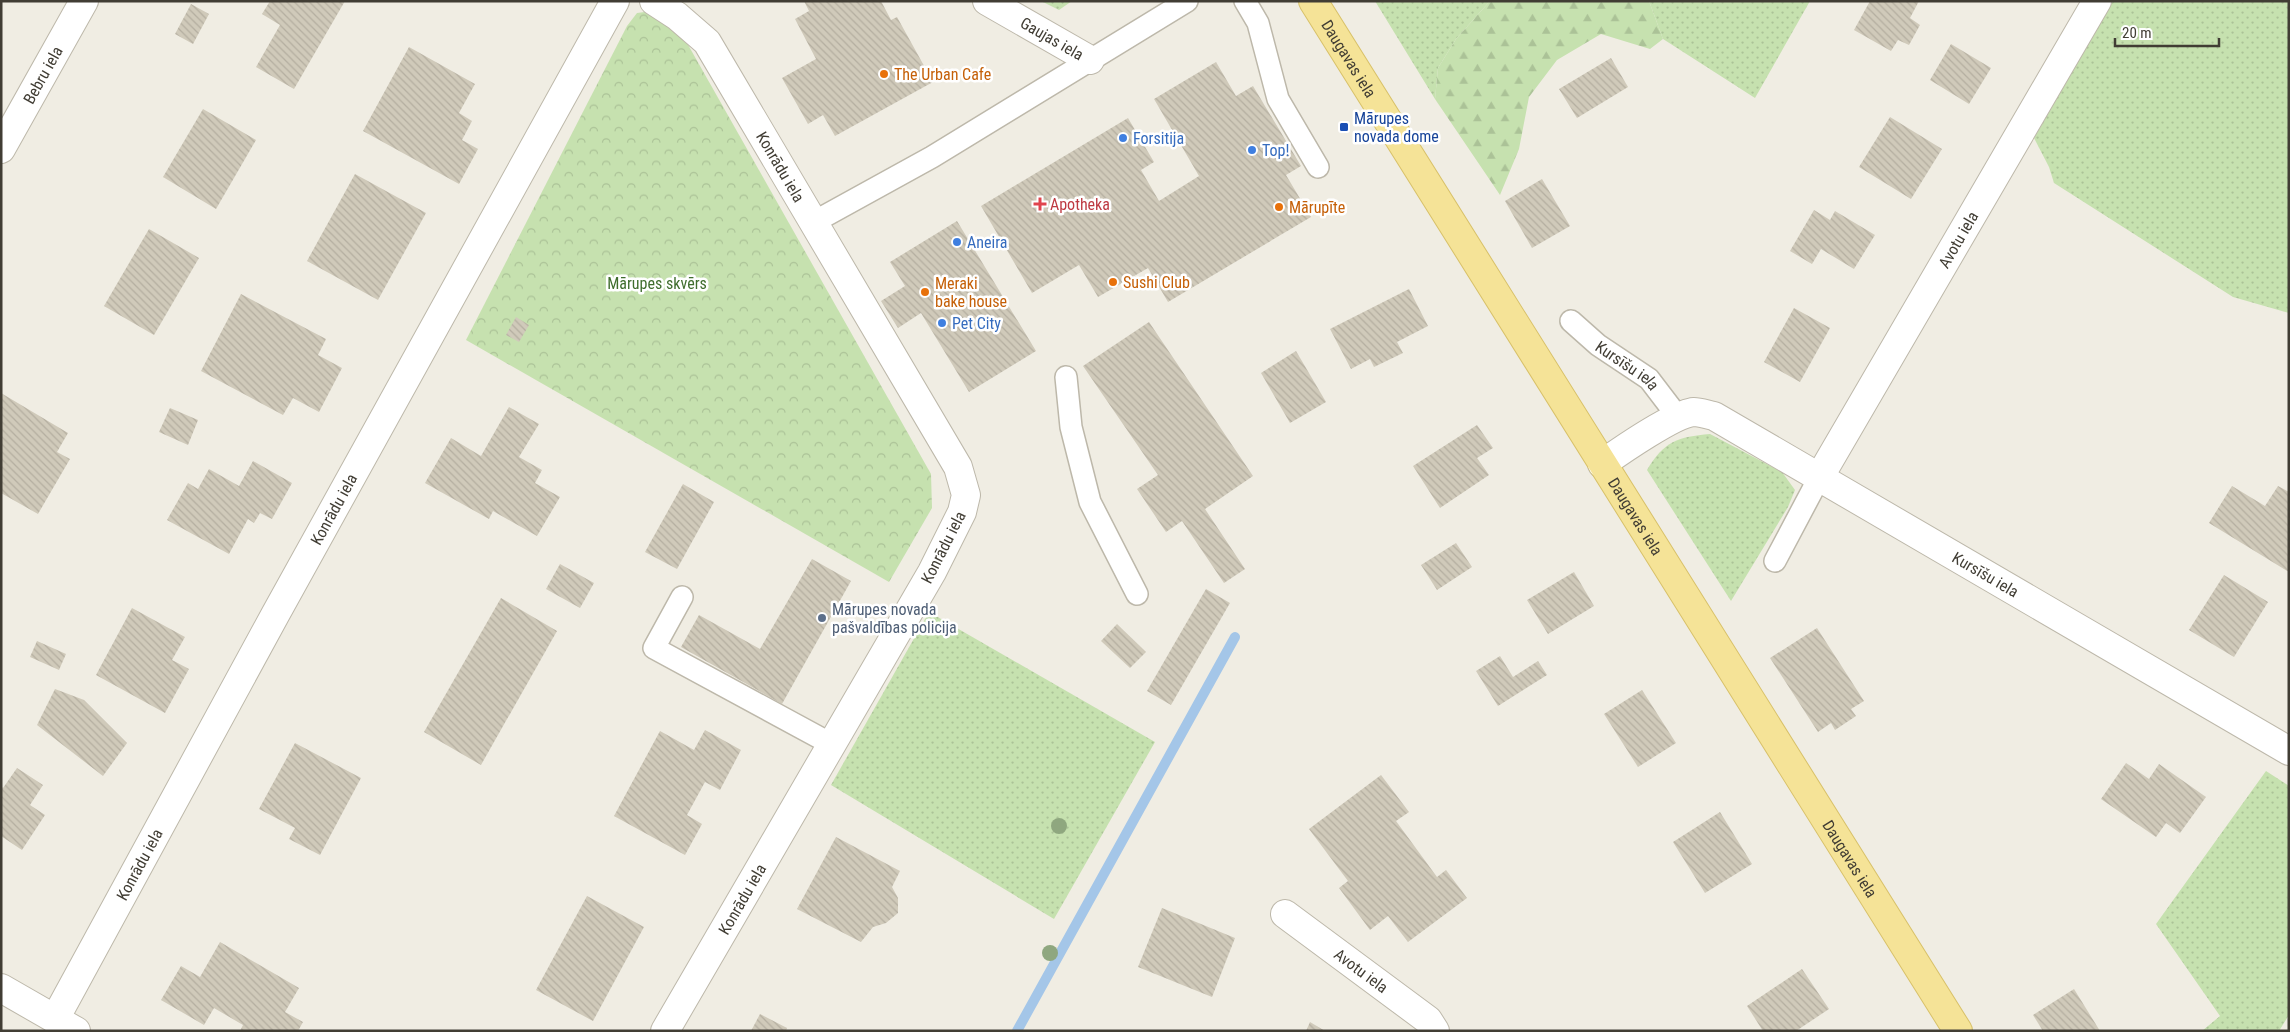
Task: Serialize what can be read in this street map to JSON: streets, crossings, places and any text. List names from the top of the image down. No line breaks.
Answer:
{"streets":{"main road":["Daugavas iela"],"street":["Gaujas iela","Bebru iela","Konrādu iela","Avotu iela","Kursīšu iela"]},"crossings":[["Daugavas iela","Kursīšu iela"],["Avotu iela","Kursīšu iela"]],"parks":["Mārupes skvērs"],"places":{"other":["The Urban Cafe","Forsitija","Top!","Mārupīte","Aneira","Sushi Club","Meraki bake house","Pet City","Mārupes novada pašvaldības policija"],"transit":["Mārupes novada dome"],"health":["Apotheka"]},"scale_bar":"20 m"}
